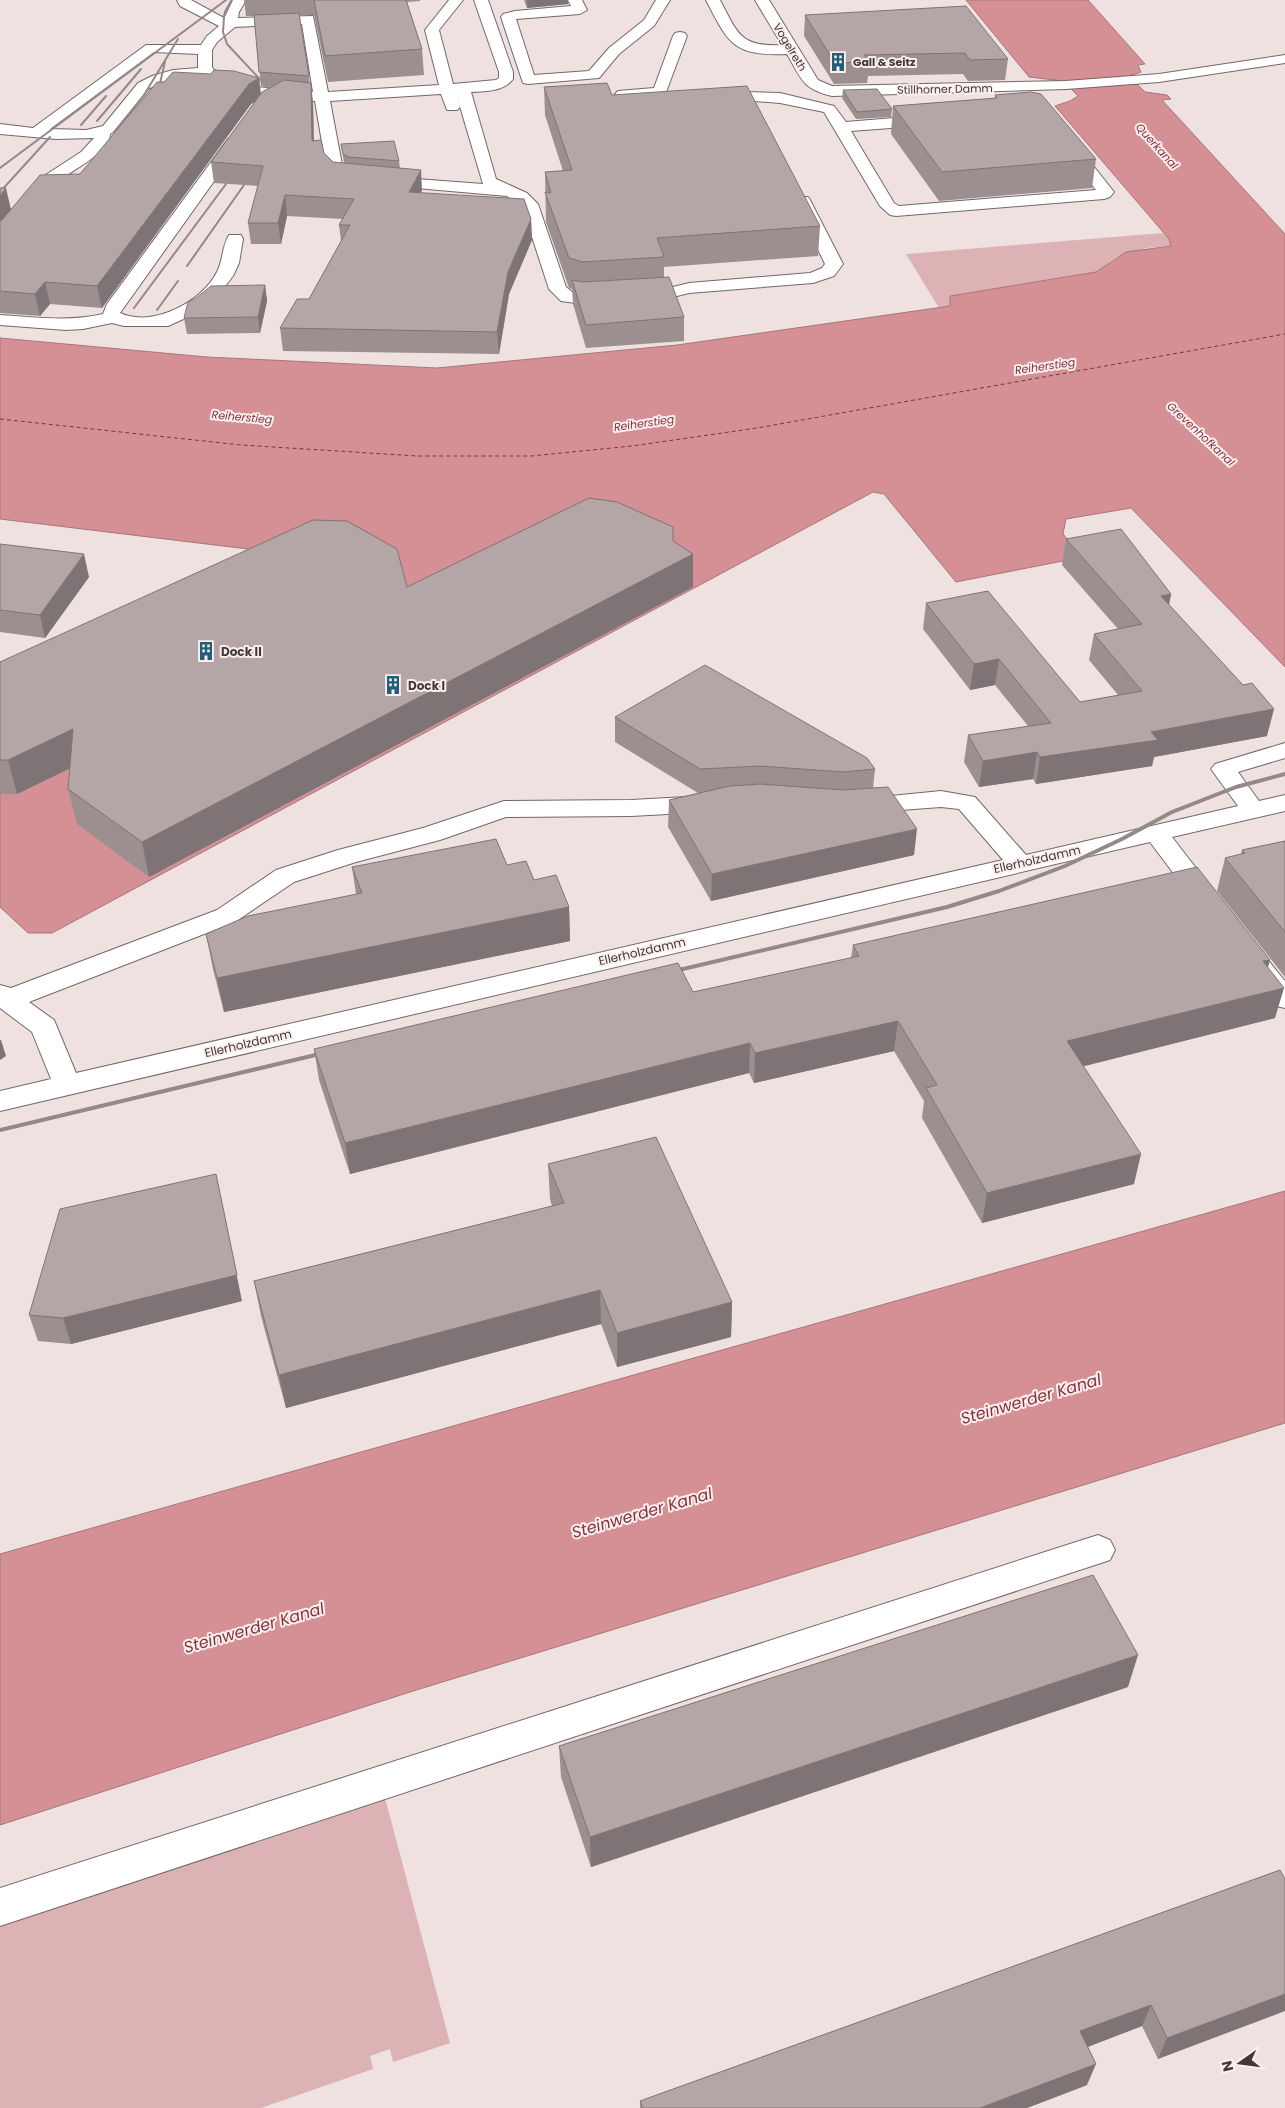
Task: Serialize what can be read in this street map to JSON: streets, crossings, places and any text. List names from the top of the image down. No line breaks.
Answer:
{"streets":{"street":["Vogelreth","Stillhorner Damm","Ellerholzdamm"]},"crossings":[["Vogelreth","Stillhorner Damm"]],"water":["Querkanal","Reiherstieg","Grevenhofkanal","Steinwerder Kanal"],"places":{"building":["Gall & Seitz","Dock II","Dock I"]},"north":"left"}
